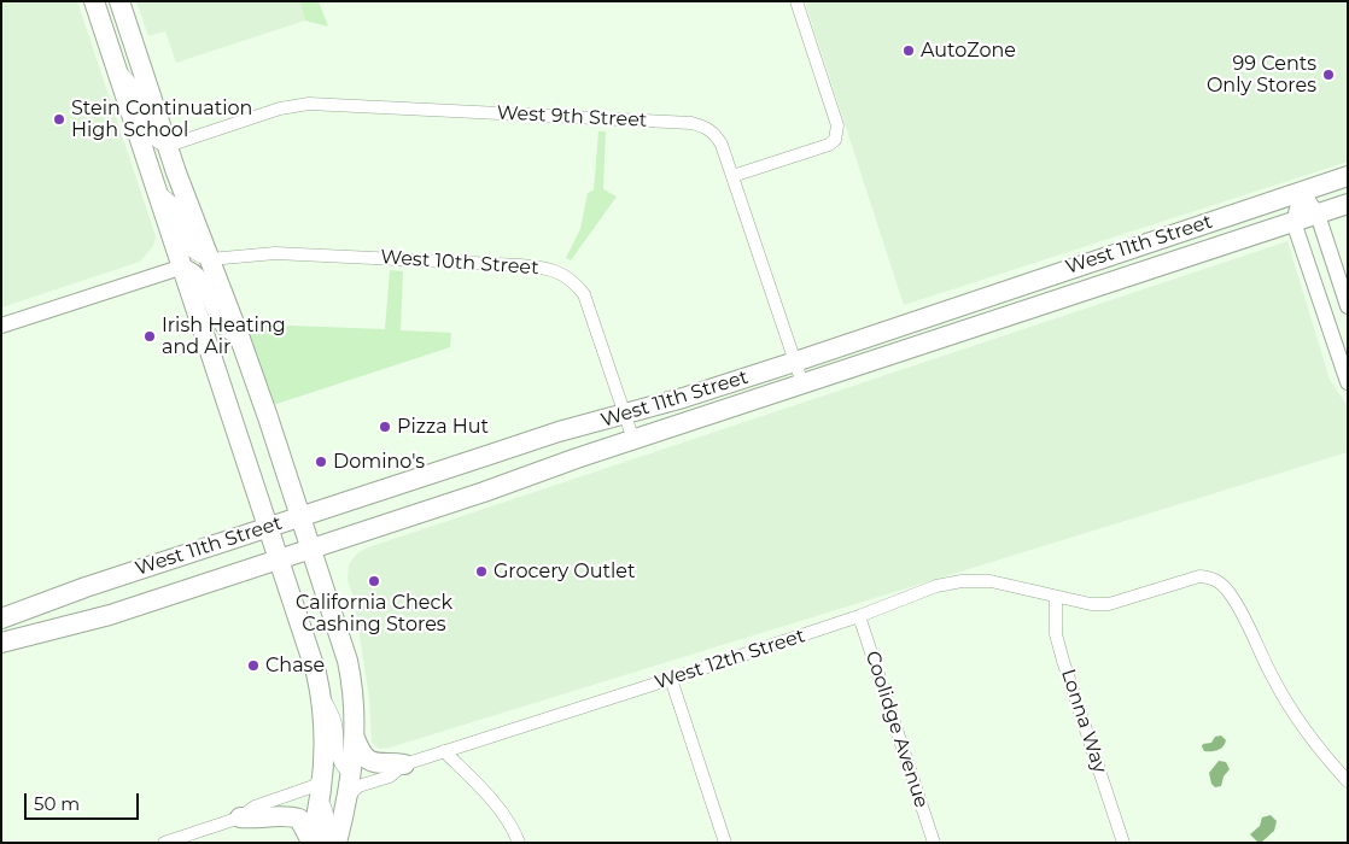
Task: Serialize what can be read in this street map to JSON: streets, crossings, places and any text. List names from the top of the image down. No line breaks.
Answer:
{"streets":{"main road":["West 11th Street"],"street":["West 9th Street","West 10th Street","West 12th Street","Lonna Way","Coolidge Avenue"]},"crossings":[["West 9th Street","West 11th Street"],["West 11th Street","West 10th Street"],["West 12th Street","Lonna Way"],["West 12th Street","Coolidge Avenue"]],"places":["AutoZone","99 Cents Only Stores","Stein Continuation High School","Irish Heating and Air","Pizza Hut","Domino's","Grocery Outlet","California Check Cashing Stores","Chase"],"scale_bar":"50 m"}
